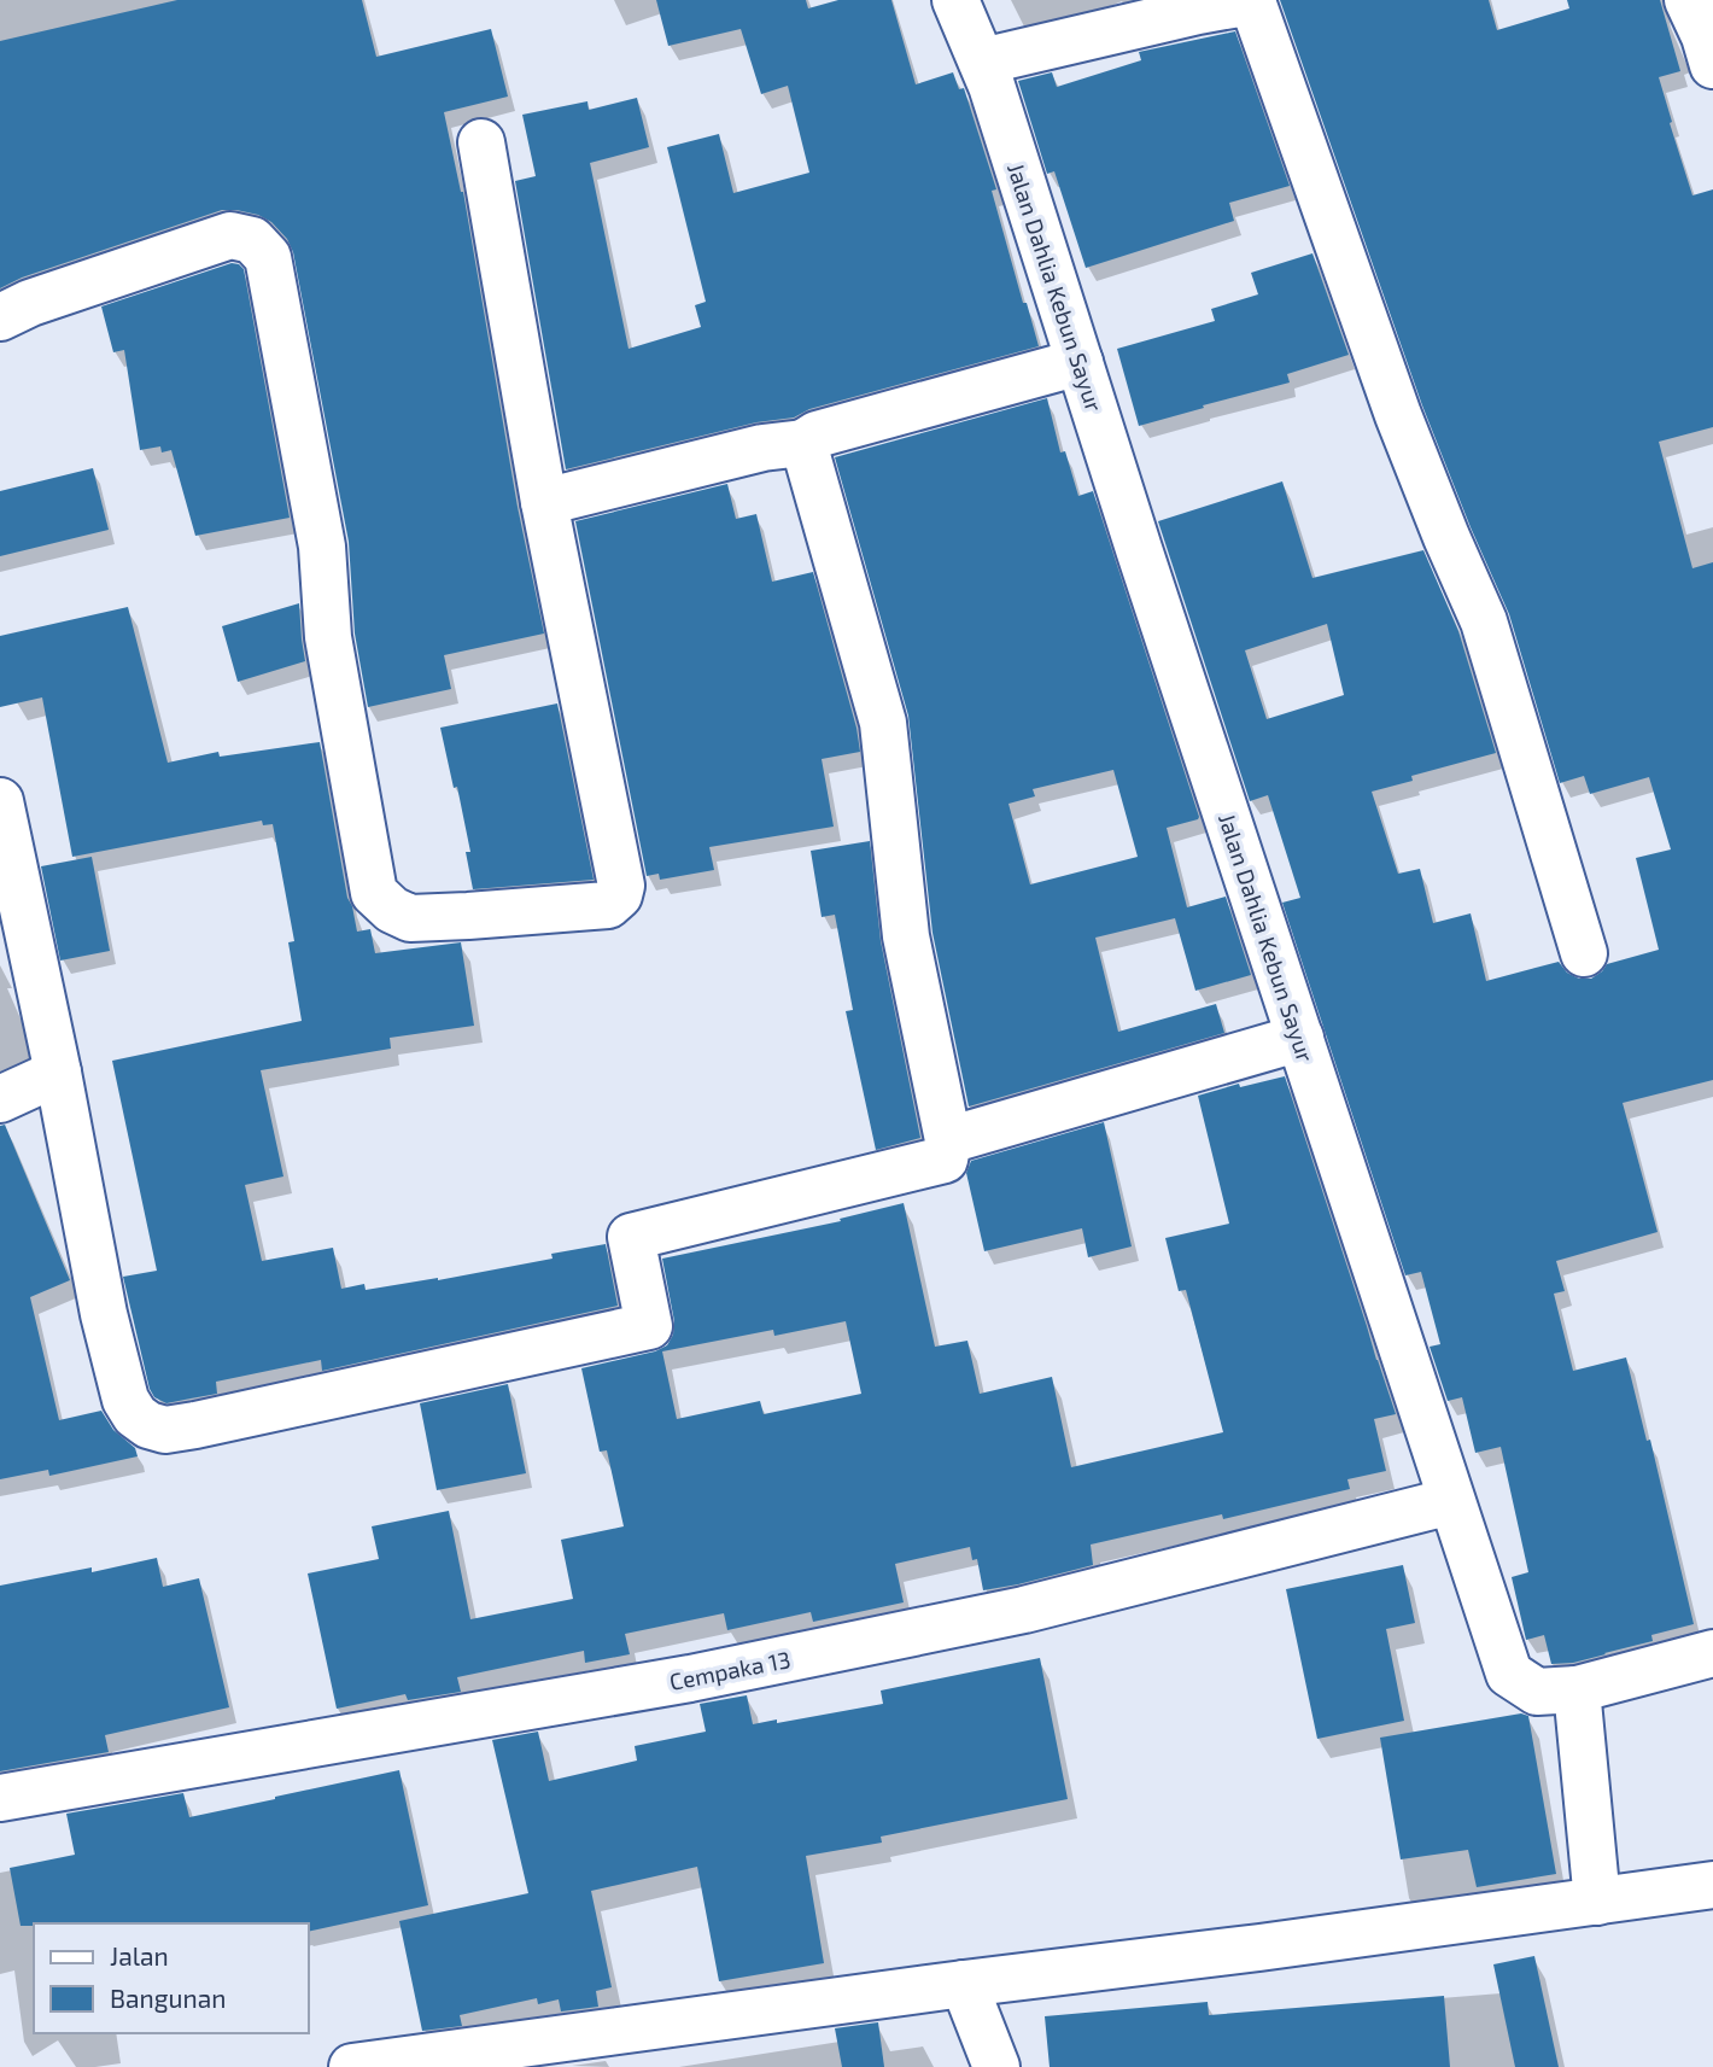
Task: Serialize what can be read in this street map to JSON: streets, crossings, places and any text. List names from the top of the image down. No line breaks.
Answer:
{"streets":{"street":["Jalan Dahlia Kebun Sayur","Cempaka 13"]},"crossings":[["Jalan Dahlia Kebun Sayur","Cempaka 13"]],"legend":["Jalan","Bangunan"]}
